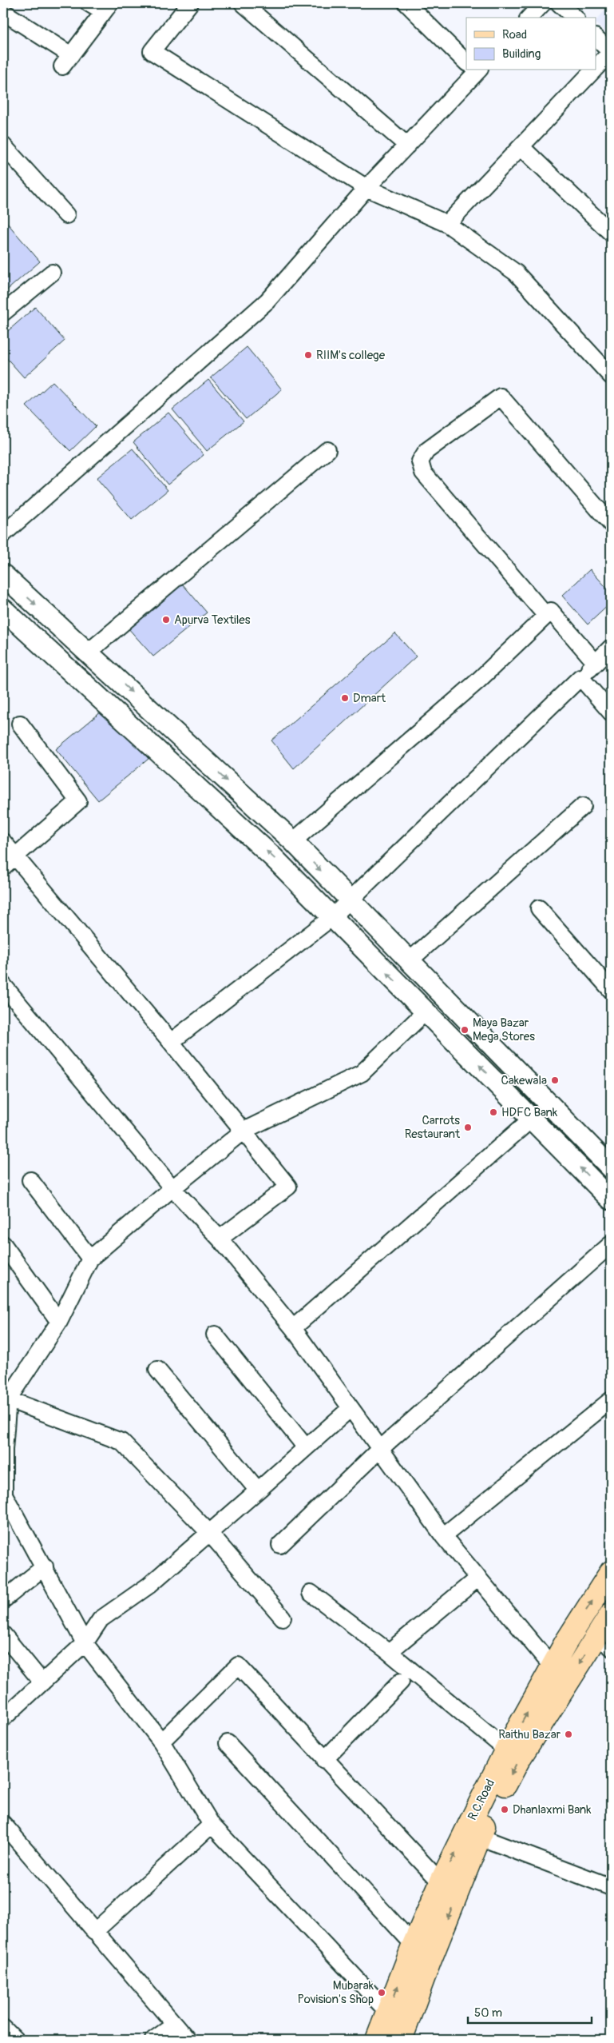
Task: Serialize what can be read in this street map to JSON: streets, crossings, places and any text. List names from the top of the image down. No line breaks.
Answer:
{"streets":{"main road":["R.C.Road"]},"places":["RIIM's college","Apurva Textiles","Dmart","Maya Bazar Mega Stores","Cakewala","HDFC Bank","Carrots Restaurant","Raithu Bazar","Dhanlaxmi Bank","Mubarak Povision's Shop"],"legend":["Road","Building"],"scale_bar":"50 m"}
